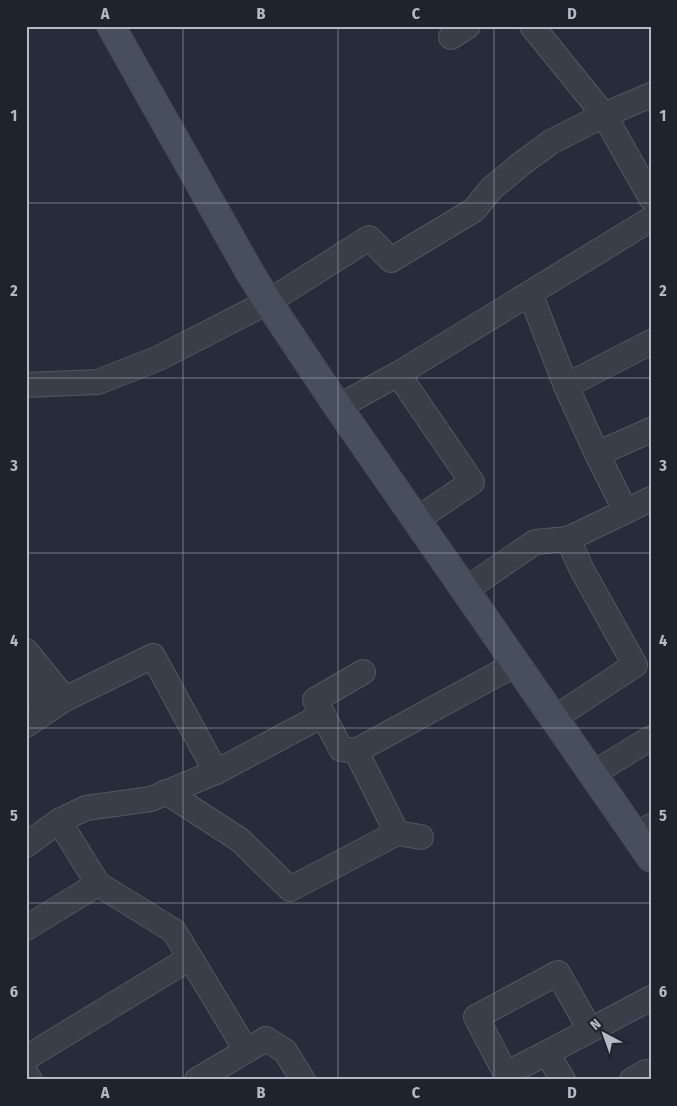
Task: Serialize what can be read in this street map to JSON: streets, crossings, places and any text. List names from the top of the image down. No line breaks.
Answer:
{"north":"top left","grid":{"columns":["A","B","C","D"],"rows":["1","2","3","4","5","6"]}}
